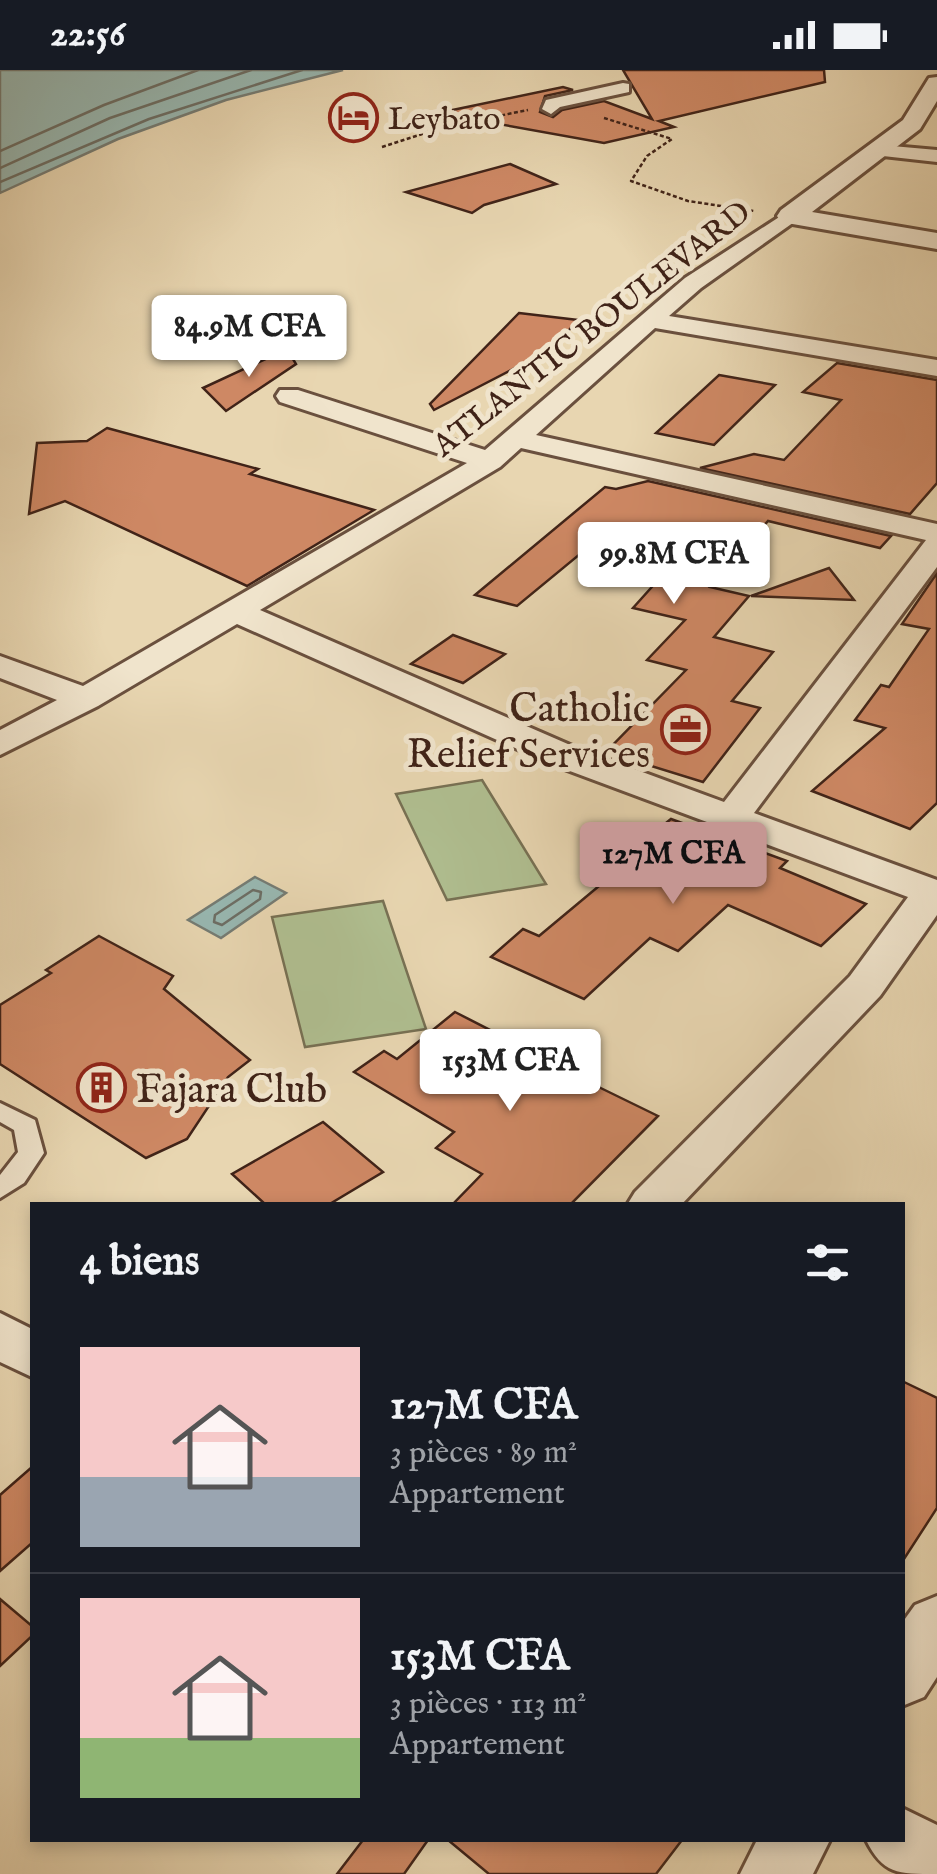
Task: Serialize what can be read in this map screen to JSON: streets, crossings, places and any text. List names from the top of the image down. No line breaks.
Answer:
{"streets":{"street":["ATLANTIC BOULEVARD"]},"places":{"hotel":["Leybato"],"office":["Catholic Relief Services"],"building":["Fajara Club"]},"page":{"status":"22:56","price":["84.9M CFA","99.8M CFA","127M CFA","153M CFA"],"heading":"4 biens","list":[{"name":"127M CFA","note":"3 pièces · 89 m² · Appartement"},{"name":"153M CFA","note":"3 pièces · 113 m² · Appartement"}]}}
